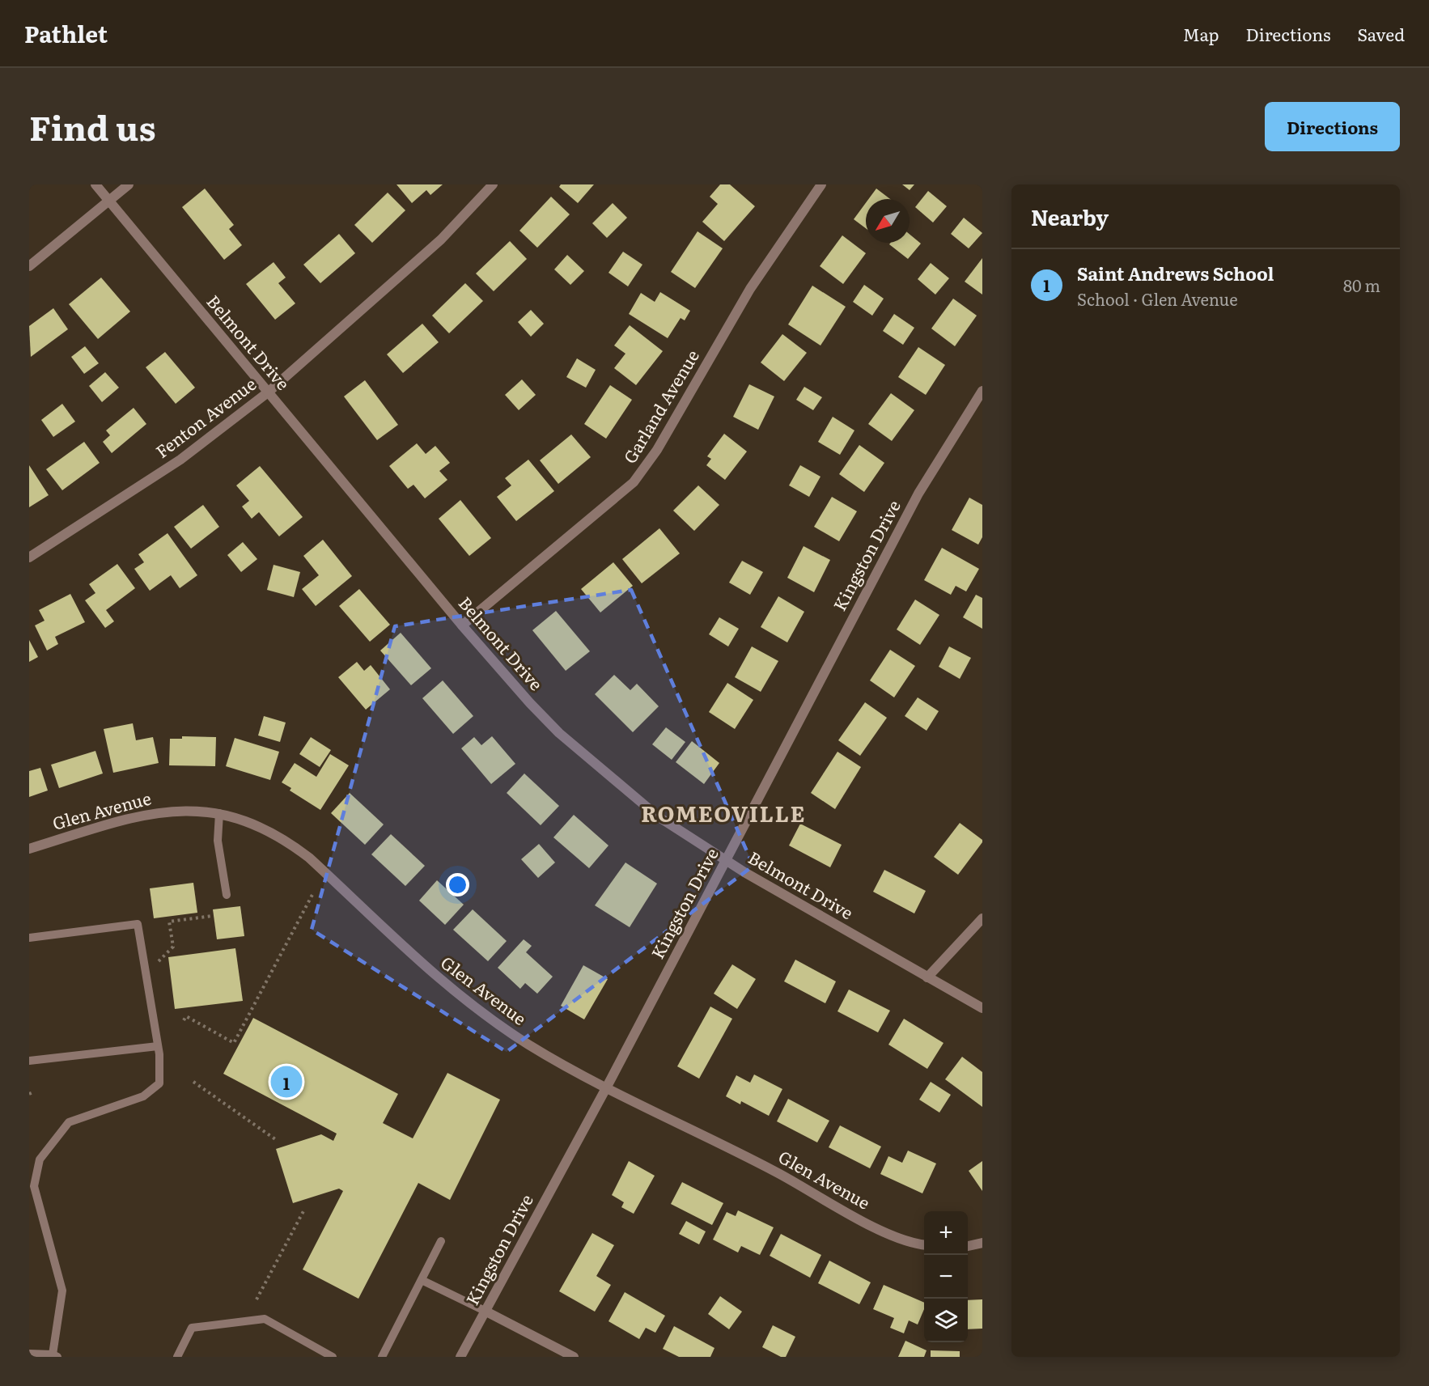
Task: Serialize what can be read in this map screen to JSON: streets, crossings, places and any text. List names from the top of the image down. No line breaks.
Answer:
{"streets":{"street":["Belmont Drive","Garland Avenue","Fenton Avenue","Kingston Drive","Glen Avenue"]},"crossings":[["Belmont Drive","Garland Avenue"],["Belmont Drive","Fenton Avenue"],["Belmont Drive","Kingston Drive"],["Kingston Drive","Glen Avenue"]],"districts":["ROMEOVILLE"],"north":"bottom left","page":{"header":"Pathlet","nav":["Map","Directions","Saved"],"title":"Find us","buttons":"Directions","heading":"Nearby","list":[{"mark":"1","name":"Saint Andrews School","note":"School · Glen Avenue","value":"80 m"}],"pins":"1","map_buttons":["+","−"]}}
